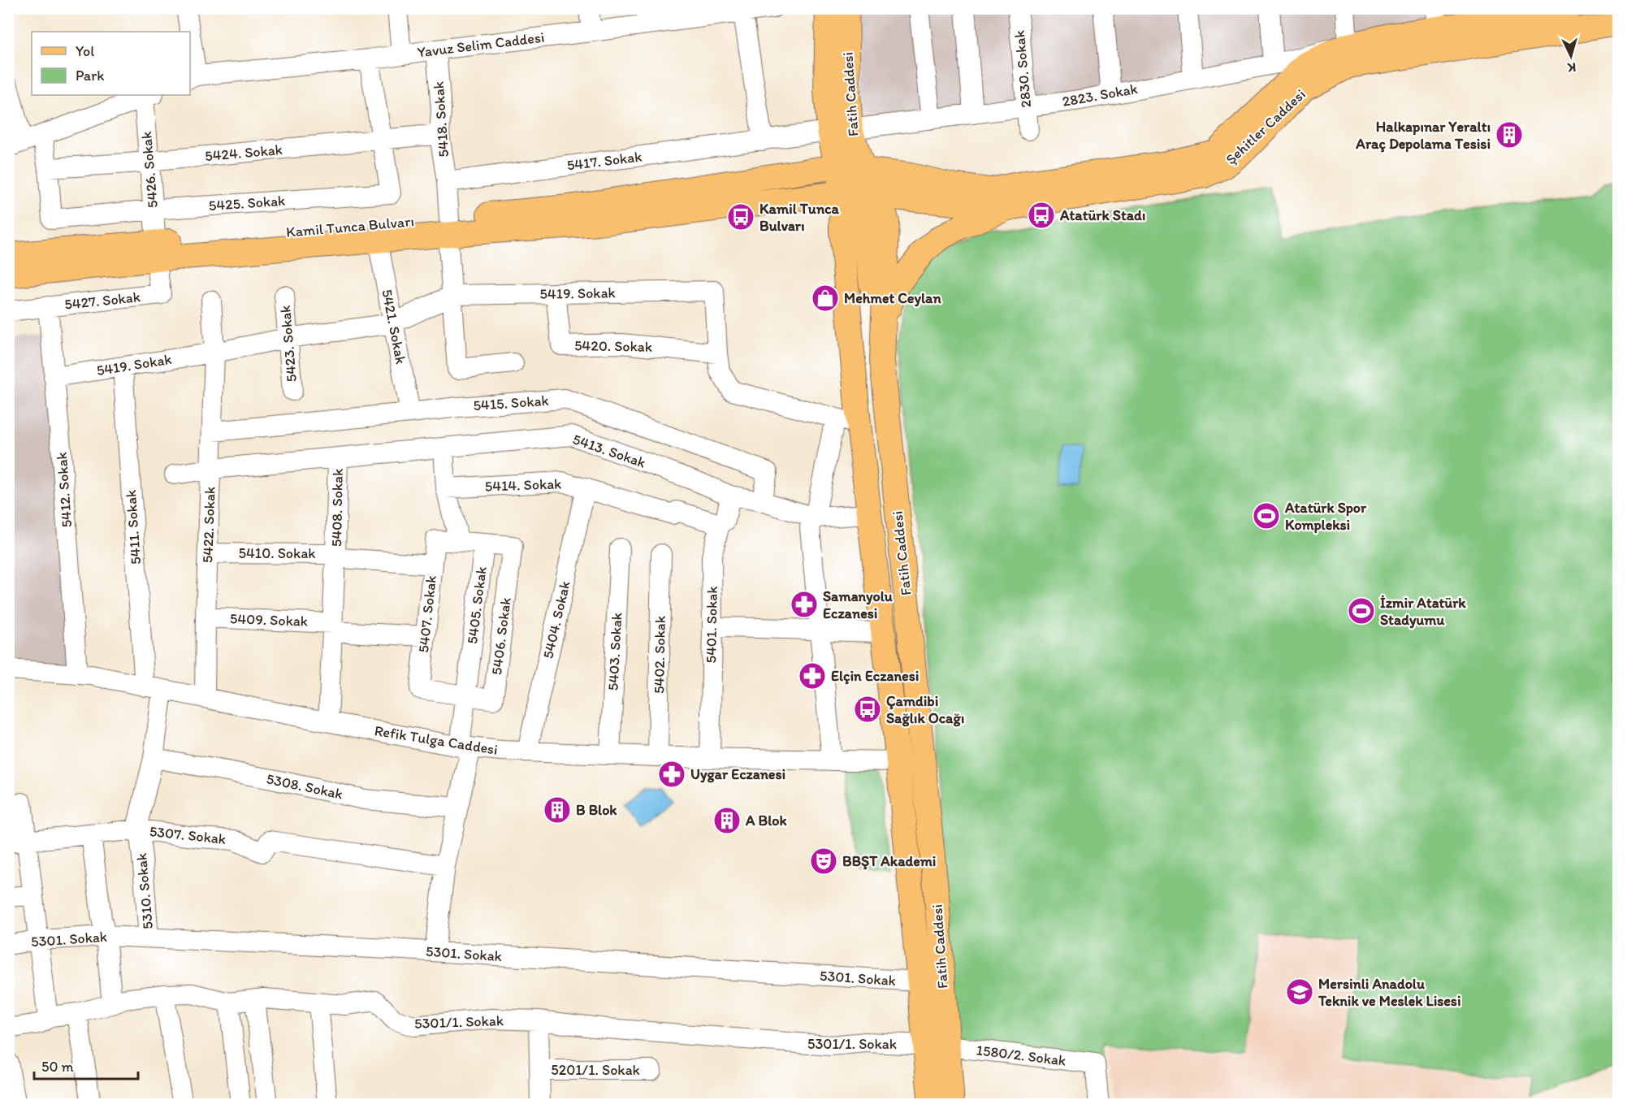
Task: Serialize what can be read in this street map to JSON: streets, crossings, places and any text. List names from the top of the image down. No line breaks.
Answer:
{"streets":{"main road":["Fatih Caddesi","Şehitler Caddesi","Kamil Tunca Bulvarı"],"street":["Yavuz Selim Caddesi","2830. Sokak","2823. Sokak","5418. Sokak","5424. Sokak","5417. Sokak","5426. Sokak","5425. Sokak","5419. Sokak","5427. Sokak","5421. Sokak","5423. Sokak","5420. Sokak","5415. Sokak","5413. Sokak","5414. Sokak","5412. Sokak","5408. Sokak","5422. Sokak","5411. Sokak","5410. Sokak","5405. Sokak","5407. Sokak","5409. Sokak","5404. Sokak","5401. Sokak","5406. Sokak","5403. Sokak","5402. Sokak","Refik Tulga Caddesi","5308. Sokak","5307. Sokak","5310. Sokak","5301. Sokak","5301/1. Sokak","1580/2. Sokak","5201/1. Sokak"]},"crossings":[["Yavuz Selim Caddesi","5418. Sokak"],["Yavuz Selim Caddesi","5425. Sokak"],["2830. Sokak","2823. Sokak"],["Fatih Caddesi","2823. Sokak"],["Fatih Caddesi","Şehitler Caddesi"],["Fatih Caddesi","5417. Sokak"],["Fatih Caddesi","5301/1. Sokak"],["Fatih Caddesi","1580/2. Sokak"],["2823. Sokak","Şehitler Caddesi"],["2823. Sokak","5417. Sokak"],["5418. Sokak","5424. Sokak"],["5418. Sokak","5417. Sokak"],["5418. Sokak","Kamil Tunca Bulvarı"],["5418. Sokak","5419. Sokak"],["Şehitler Caddesi","Kamil Tunca Bulvarı"],["5424. Sokak","5426. Sokak"],["5424. Sokak","5425. Sokak"],["5426. Sokak","5425. Sokak"],["5426. Sokak","Kamil Tunca Bulvarı"],["5426. Sokak","5427. Sokak"],["Kamil Tunca Bulvarı","5427. Sokak"],["Kamil Tunca Bulvarı","5421. Sokak"],["5419. Sokak","5421. Sokak"],["5419. Sokak","5423. Sokak"],["5419. Sokak","5420. Sokak"],["5419. Sokak","5412. Sokak"],["5419. Sokak","5422. Sokak"],["5419. Sokak","5411. Sokak"],["5427. Sokak","5412. Sokak"],["5421. Sokak","5415. Sokak"],["5415. Sokak","5413. Sokak"],["5415. Sokak","5422. Sokak"],["5413. Sokak","5408. Sokak"],["5413. Sokak","5401. Sokak"],["5414. Sokak","5404. Sokak"],["5414. Sokak","5401. Sokak"],["5412. Sokak","Refik Tulga Caddesi"],["5408. Sokak","5422. Sokak"],["5408. Sokak","5410. Sokak"],["5408. Sokak","5409. Sokak"],["5408. Sokak","Refik Tulga Caddesi"],["5422. Sokak","5410. Sokak"],["5422. Sokak","5409. Sokak"],["5422. Sokak","Refik Tulga Caddesi"],["5411. Sokak","Refik Tulga Caddesi"],["5411. Sokak","5308. Sokak"],["5411. Sokak","5310. Sokak"],["5410. Sokak","5407. Sokak"],["5405. Sokak","5407. Sokak"],["5405. Sokak","5406. Sokak"],["5405. Sokak","Refik Tulga Caddesi"],["5407. Sokak","5409. Sokak"],["5407. Sokak","5406. Sokak"],["5404. Sokak","Refik Tulga Caddesi"],["5401. Sokak","Refik Tulga Caddesi"],["5403. Sokak","Refik Tulga Caddesi"],["5402. Sokak","Refik Tulga Caddesi"],["5308. Sokak","5310. Sokak"],["5307. Sokak","5310. Sokak"],["5310. Sokak","5301. Sokak"],["5301/1. Sokak","1580/2. Sokak"]],"places":{"building":["Halkapınar Yeraltı Araç Depolama Tesisi","B Blok","A Blok"],"bus stop":["Atatürk Stadı","Kamil Tunca Bulvarı","Çamdibi Sağlık Ocağı"],"shop":["Mehmet Ceylan"],"sports":["Atatürk Spor Kompleksi","İzmir Atatürk Stadyumu"],"pharmacy":["Samanyolu Eczanesi","Elçin Eczanesi","Uygar Eczanesi"],"theatre":["BBŞT Akademi"],"school or university":["Mersinli Anadolu Teknik ve Meslek Lisesi"]},"legend":["Yol","Park"],"scale_bar":"50 m","north":"bottom"}
